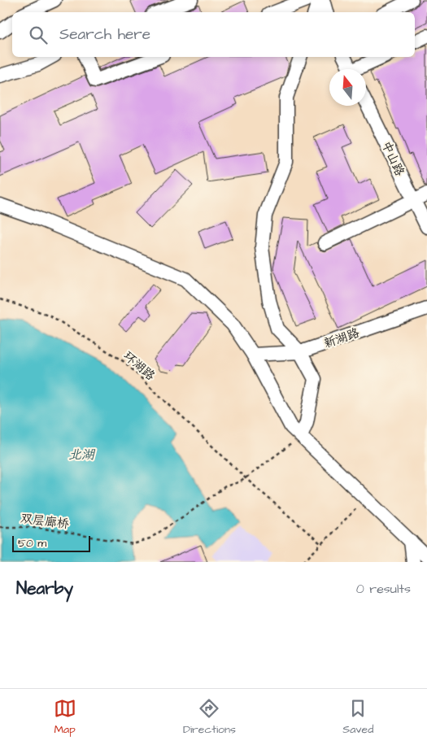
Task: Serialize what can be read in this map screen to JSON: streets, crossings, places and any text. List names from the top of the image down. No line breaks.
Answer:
{"streets":{"street":["中山路","新湖路"],"path":["环湖路","双层廊桥"]},"crossings":[["环湖路","双层廊桥"]],"water":["北湖"],"scale_bar":"50 m","north":"top","page":{"search":"Search here","scale":"50 m","heading":["Nearby","0 results"],"nav":["Map","Directions","Saved"]}}
